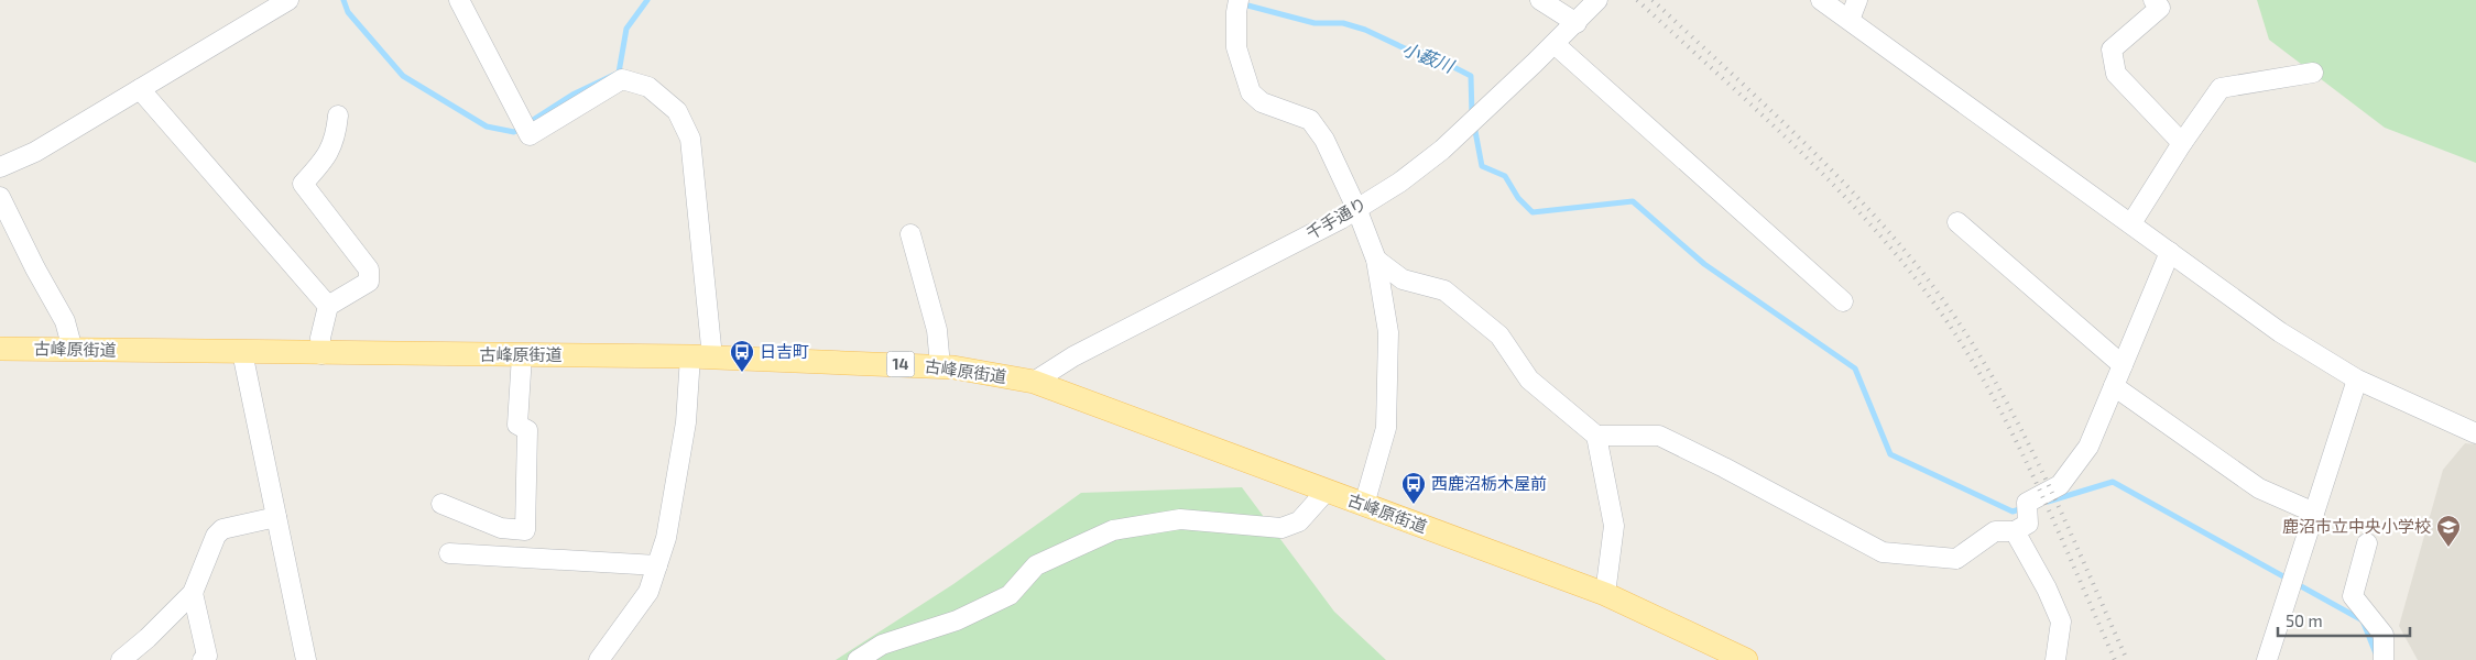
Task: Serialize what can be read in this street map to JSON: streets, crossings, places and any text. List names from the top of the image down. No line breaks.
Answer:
{"streets":{"main road":["古峰原街道","14"],"street":["千手通り"]},"crossings":[["千手通り","古峰原街道"]],"water":["小薮川"],"places":{"bus stop":["日吉町","西鹿沼栃木屋前"],"school or university":["鹿沼市立中央小学校"]},"scale_bar":"50 m"}
